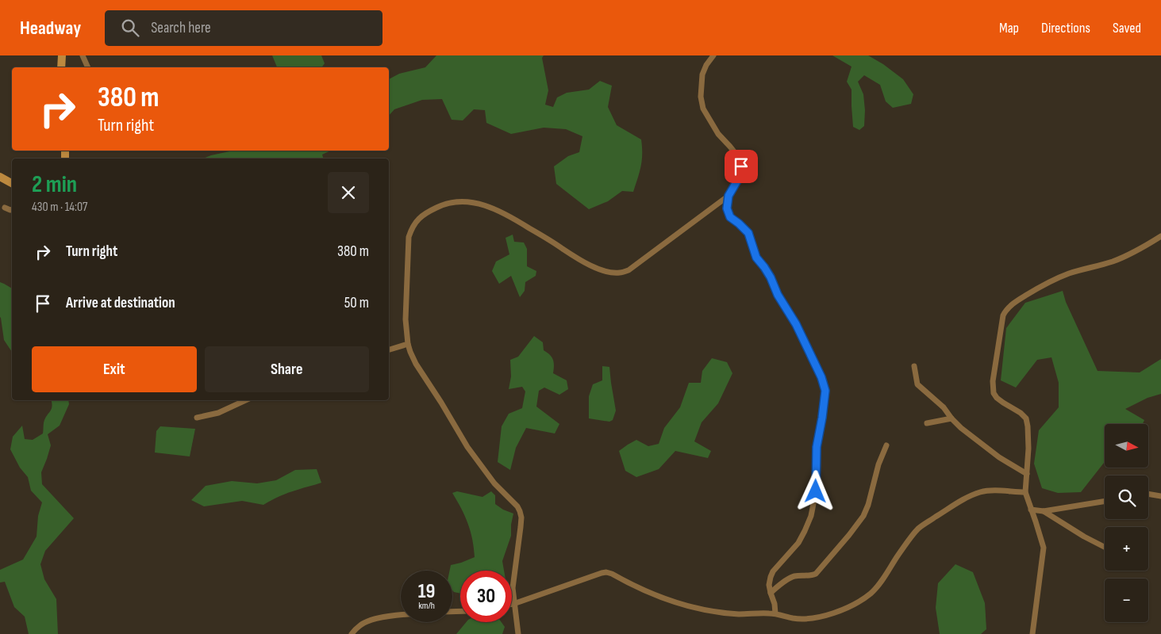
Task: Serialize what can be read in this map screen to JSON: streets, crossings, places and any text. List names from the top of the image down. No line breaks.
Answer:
{"north":"right","page":{"header":"Headway","search":"Search here","nav":["Map","Directions","Saved"],"turn":["380 m","Turn right"],"heading":["2 min","430 m · 14:07"],"list":[{"name":"Turn right","value":"380 m"},{"name":"Arrive at destination","value":"50 m"}],"buttons":["Exit","Share"],"map_buttons":["+","−"],"speed":"19 km/h","limit":"30"}}
